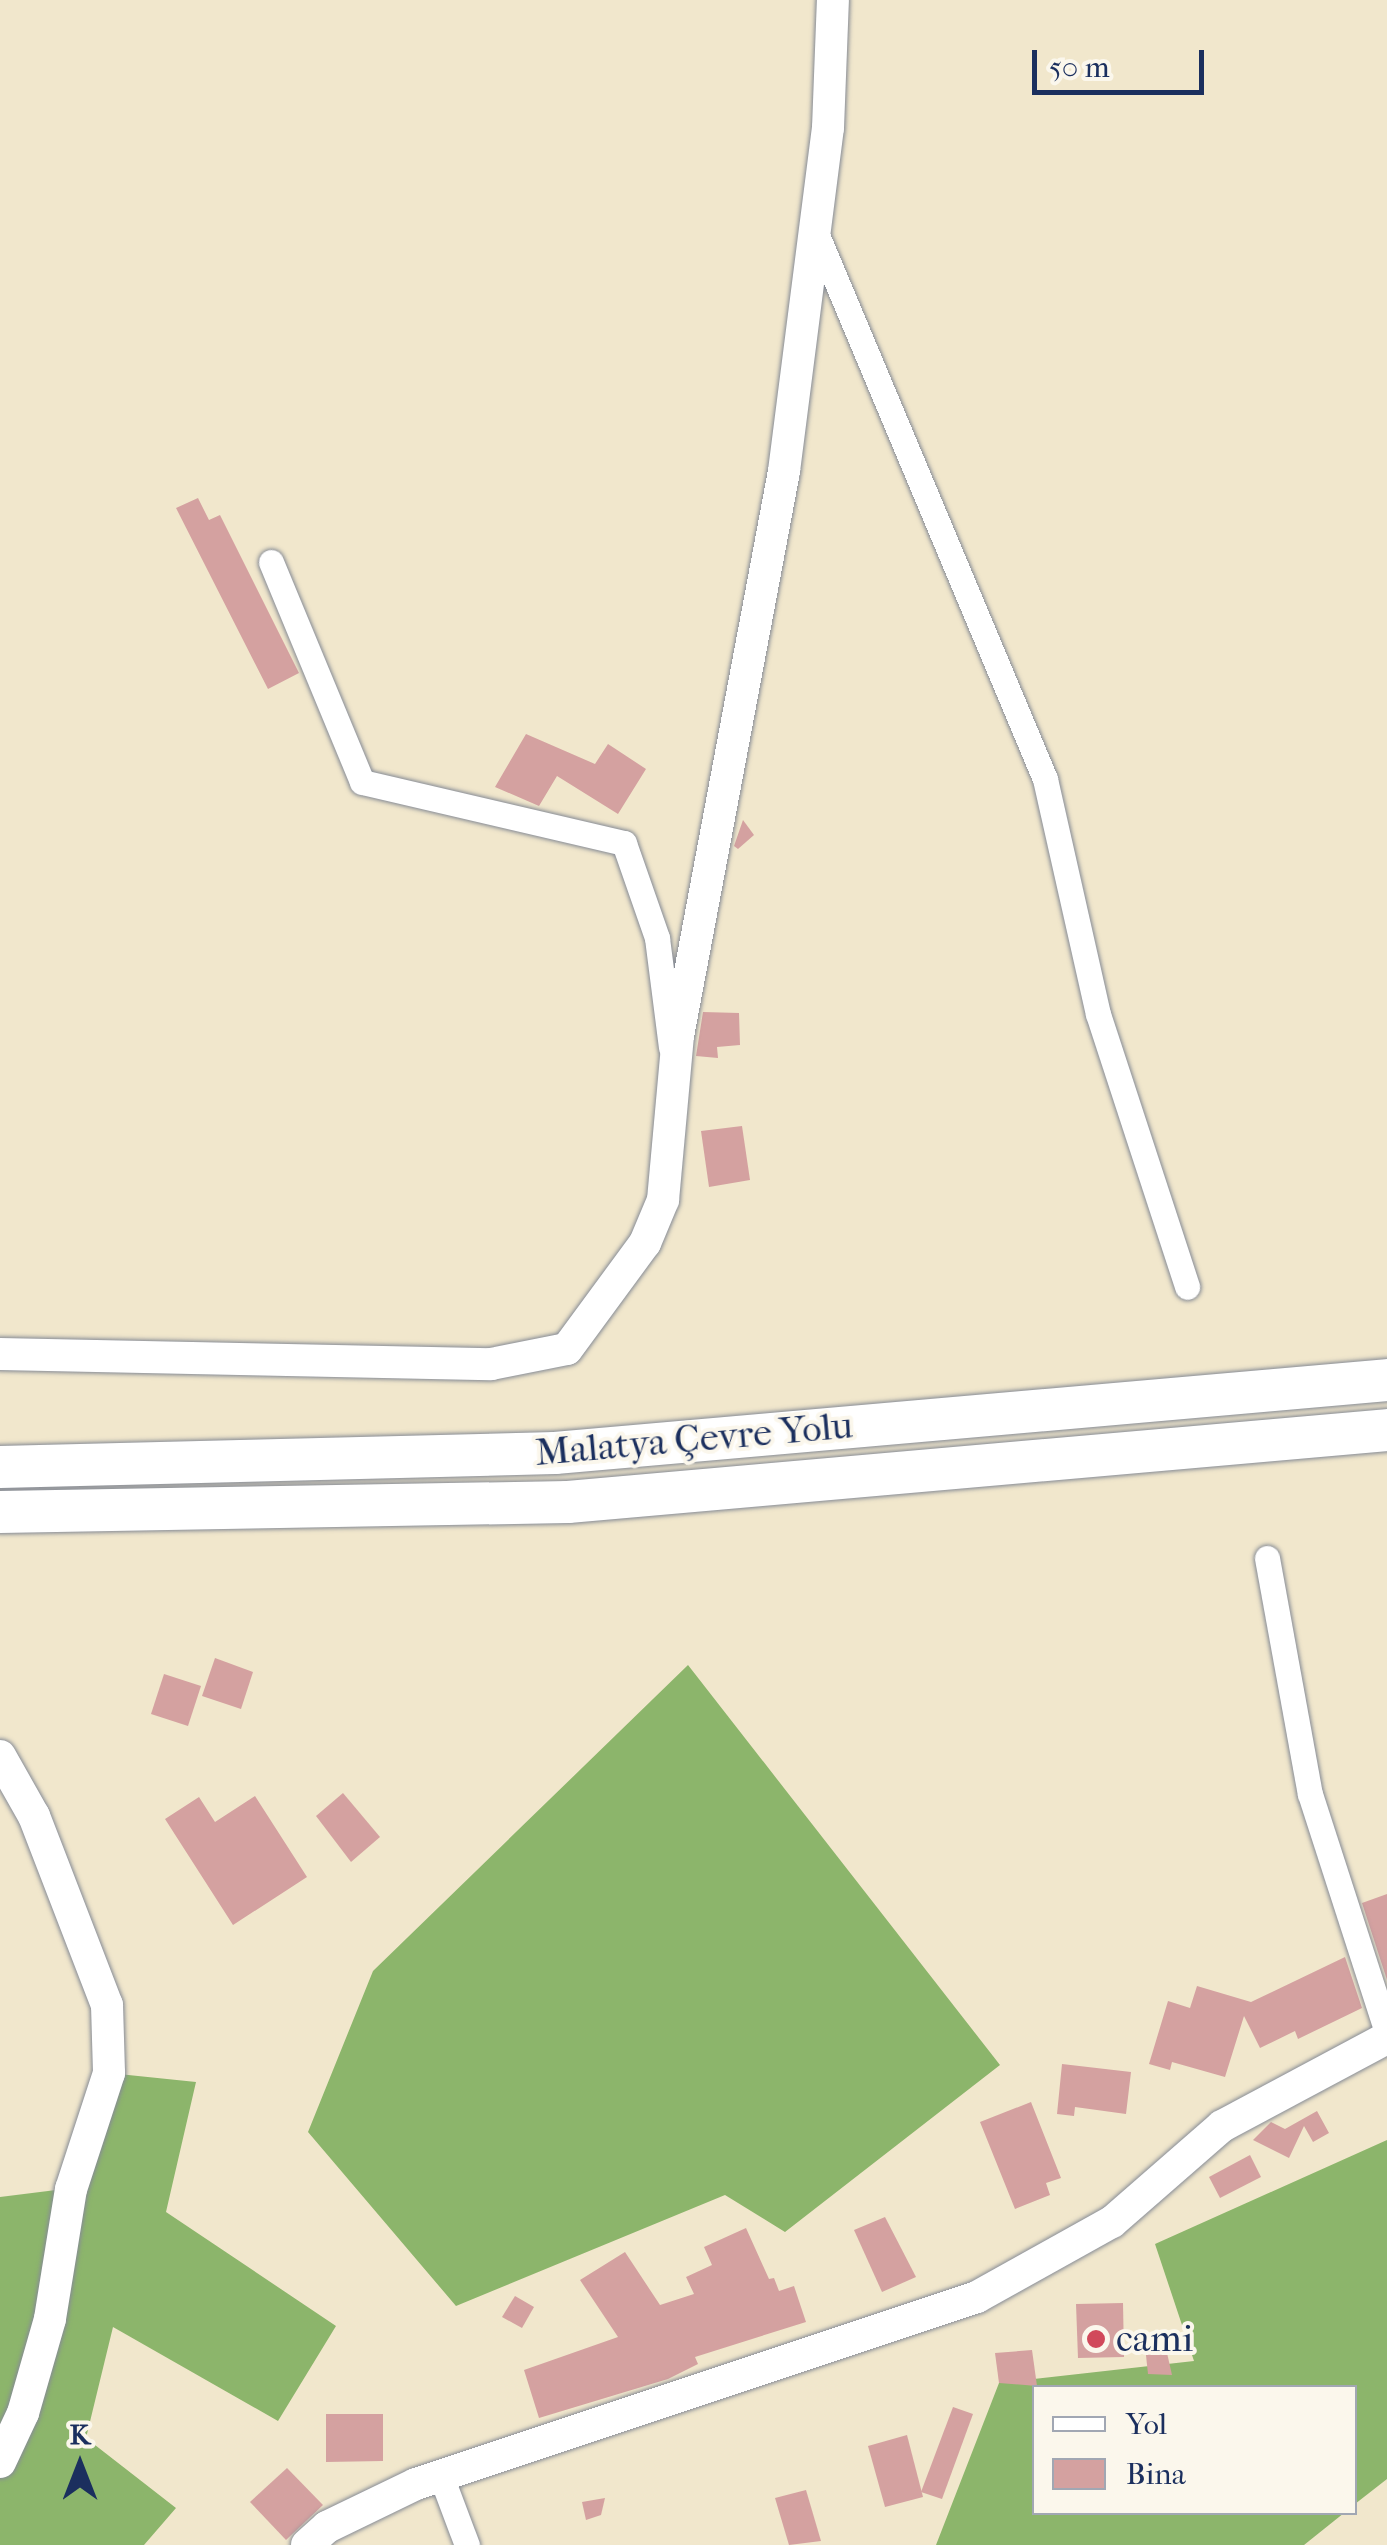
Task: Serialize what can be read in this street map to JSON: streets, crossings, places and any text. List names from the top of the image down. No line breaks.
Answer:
{"streets":{"highway":["Malatya Çevre Yolu"]},"places":["cami"],"legend":["Yol","Bina"],"scale_bar":"50 m","north":"top"}
